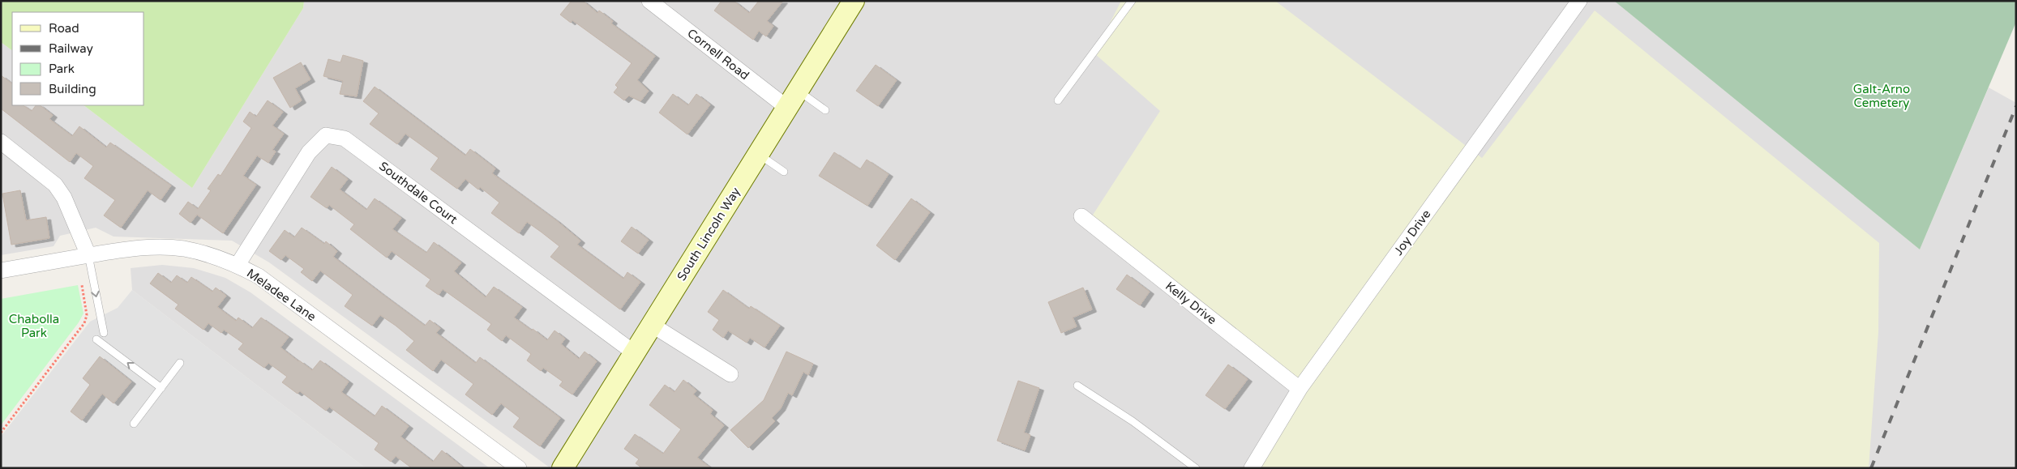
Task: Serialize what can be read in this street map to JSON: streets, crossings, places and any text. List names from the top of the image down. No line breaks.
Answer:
{"streets":{"main road":["South Lincoln Way"],"street":["Cornell Road","Southdale Court","Joy Drive","Meladee Lane","Kelly Drive"]},"crossings":[["Cornell Road","South Lincoln Way"],["Southdale Court","South Lincoln Way"],["Southdale Court","Meladee Lane"],["Joy Drive","Kelly Drive"]],"parks":["Galt-Arno Cemetery","Chabolla Park"],"legend":["Road","Railway","Park","Building"]}
